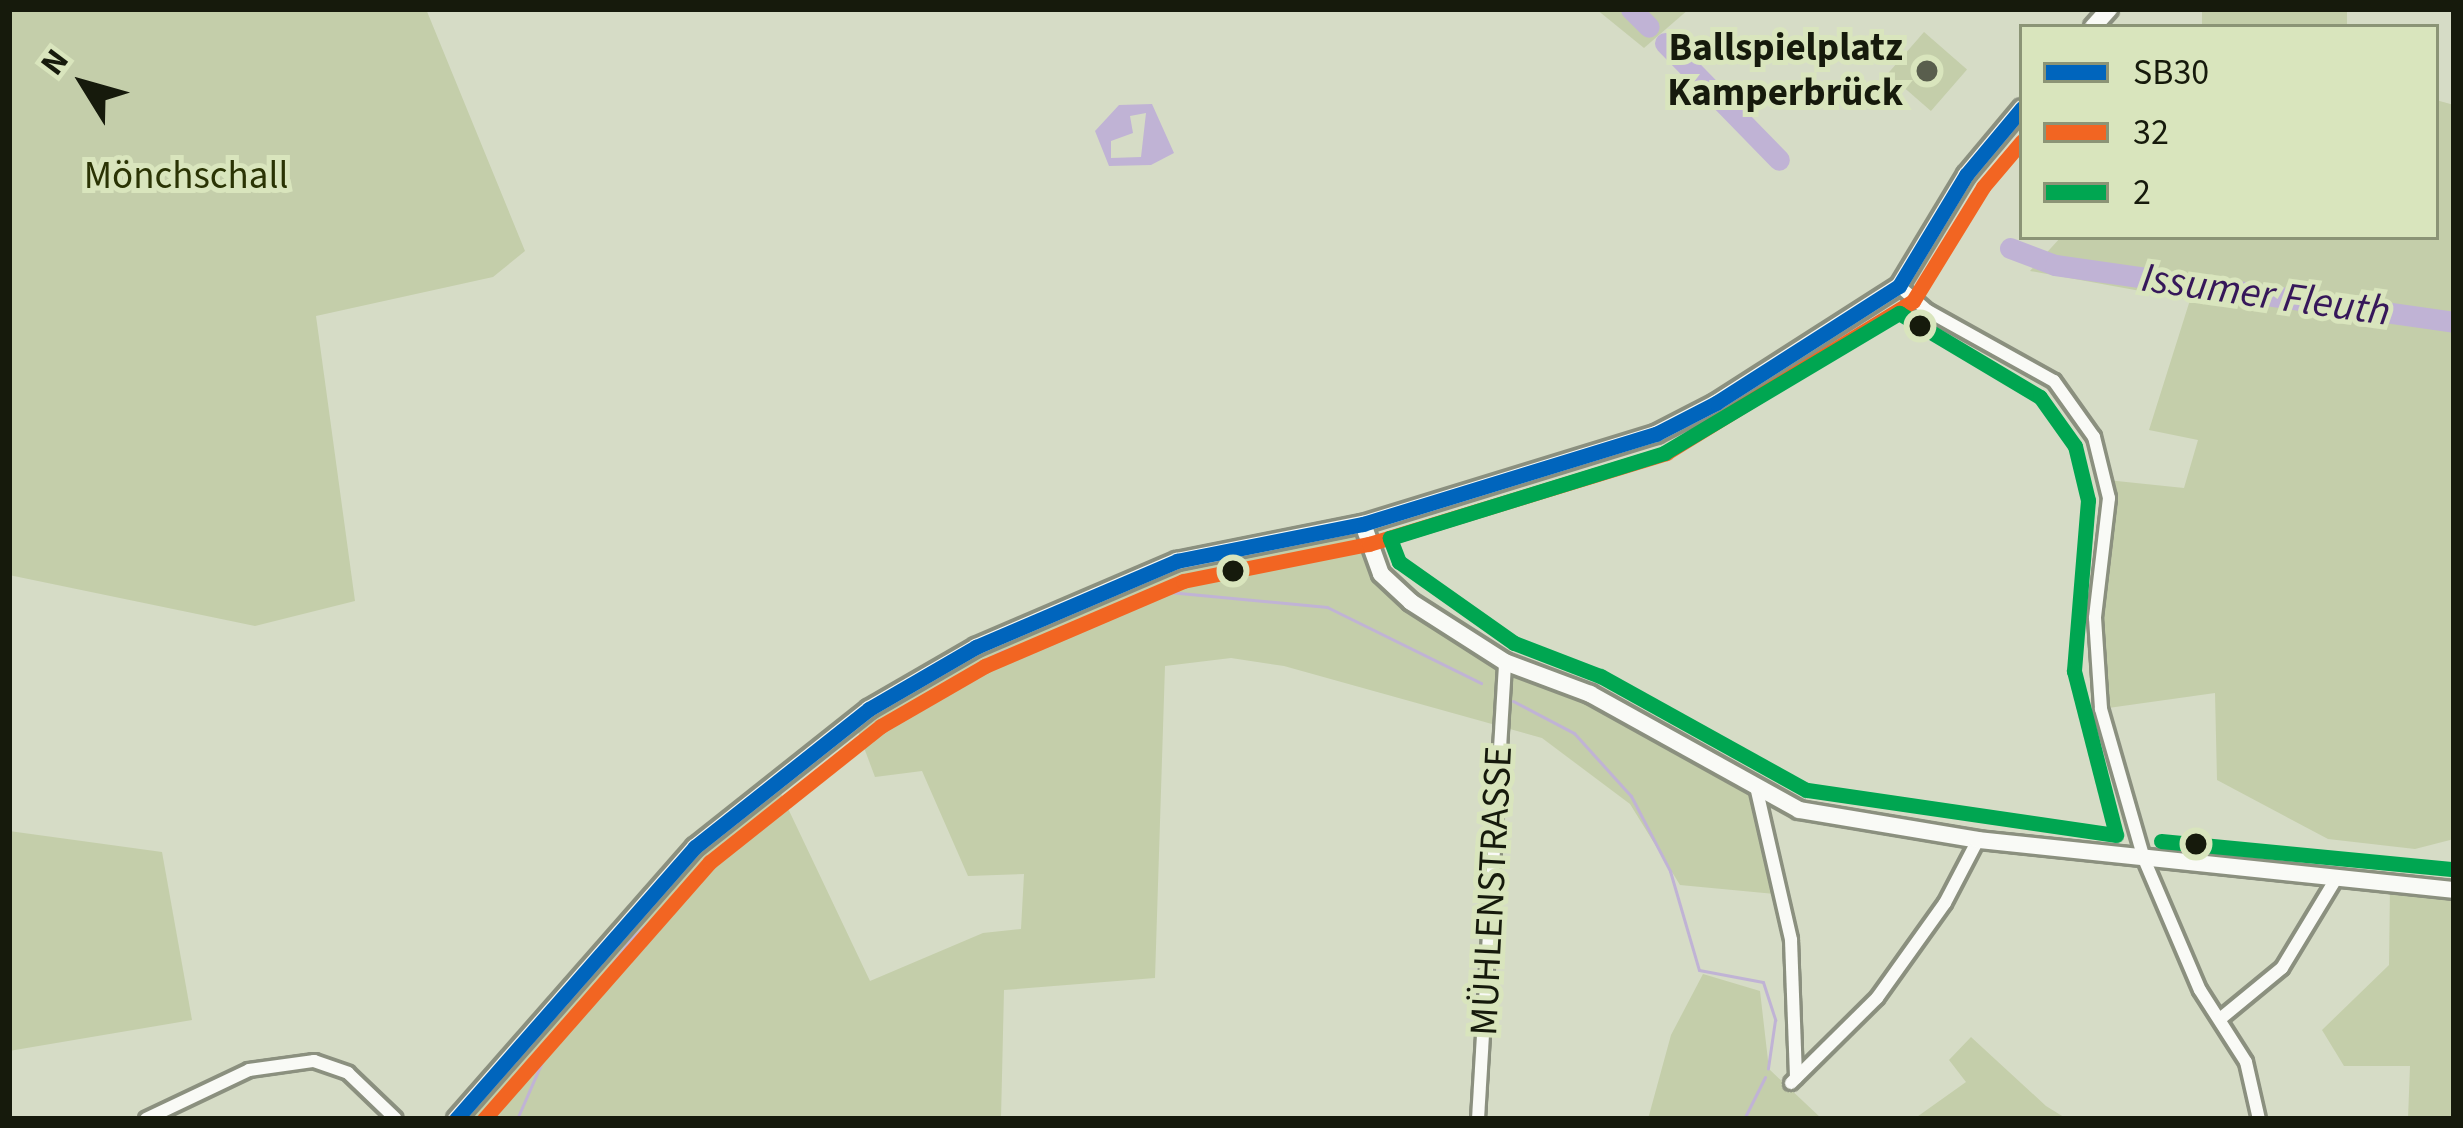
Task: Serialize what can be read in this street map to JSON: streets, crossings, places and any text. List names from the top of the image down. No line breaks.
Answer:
{"streets":{"street":["MÜHLENSTRASSE"]},"water":["Issumer Fleuth"],"parks":["Mönchschall"],"places":["Ballspielplatz Kamperbrück"],"lines":["transit line SB30","transit line 32","transit line 2"],"legend":["SB30","32","2"],"north":"top left"}
